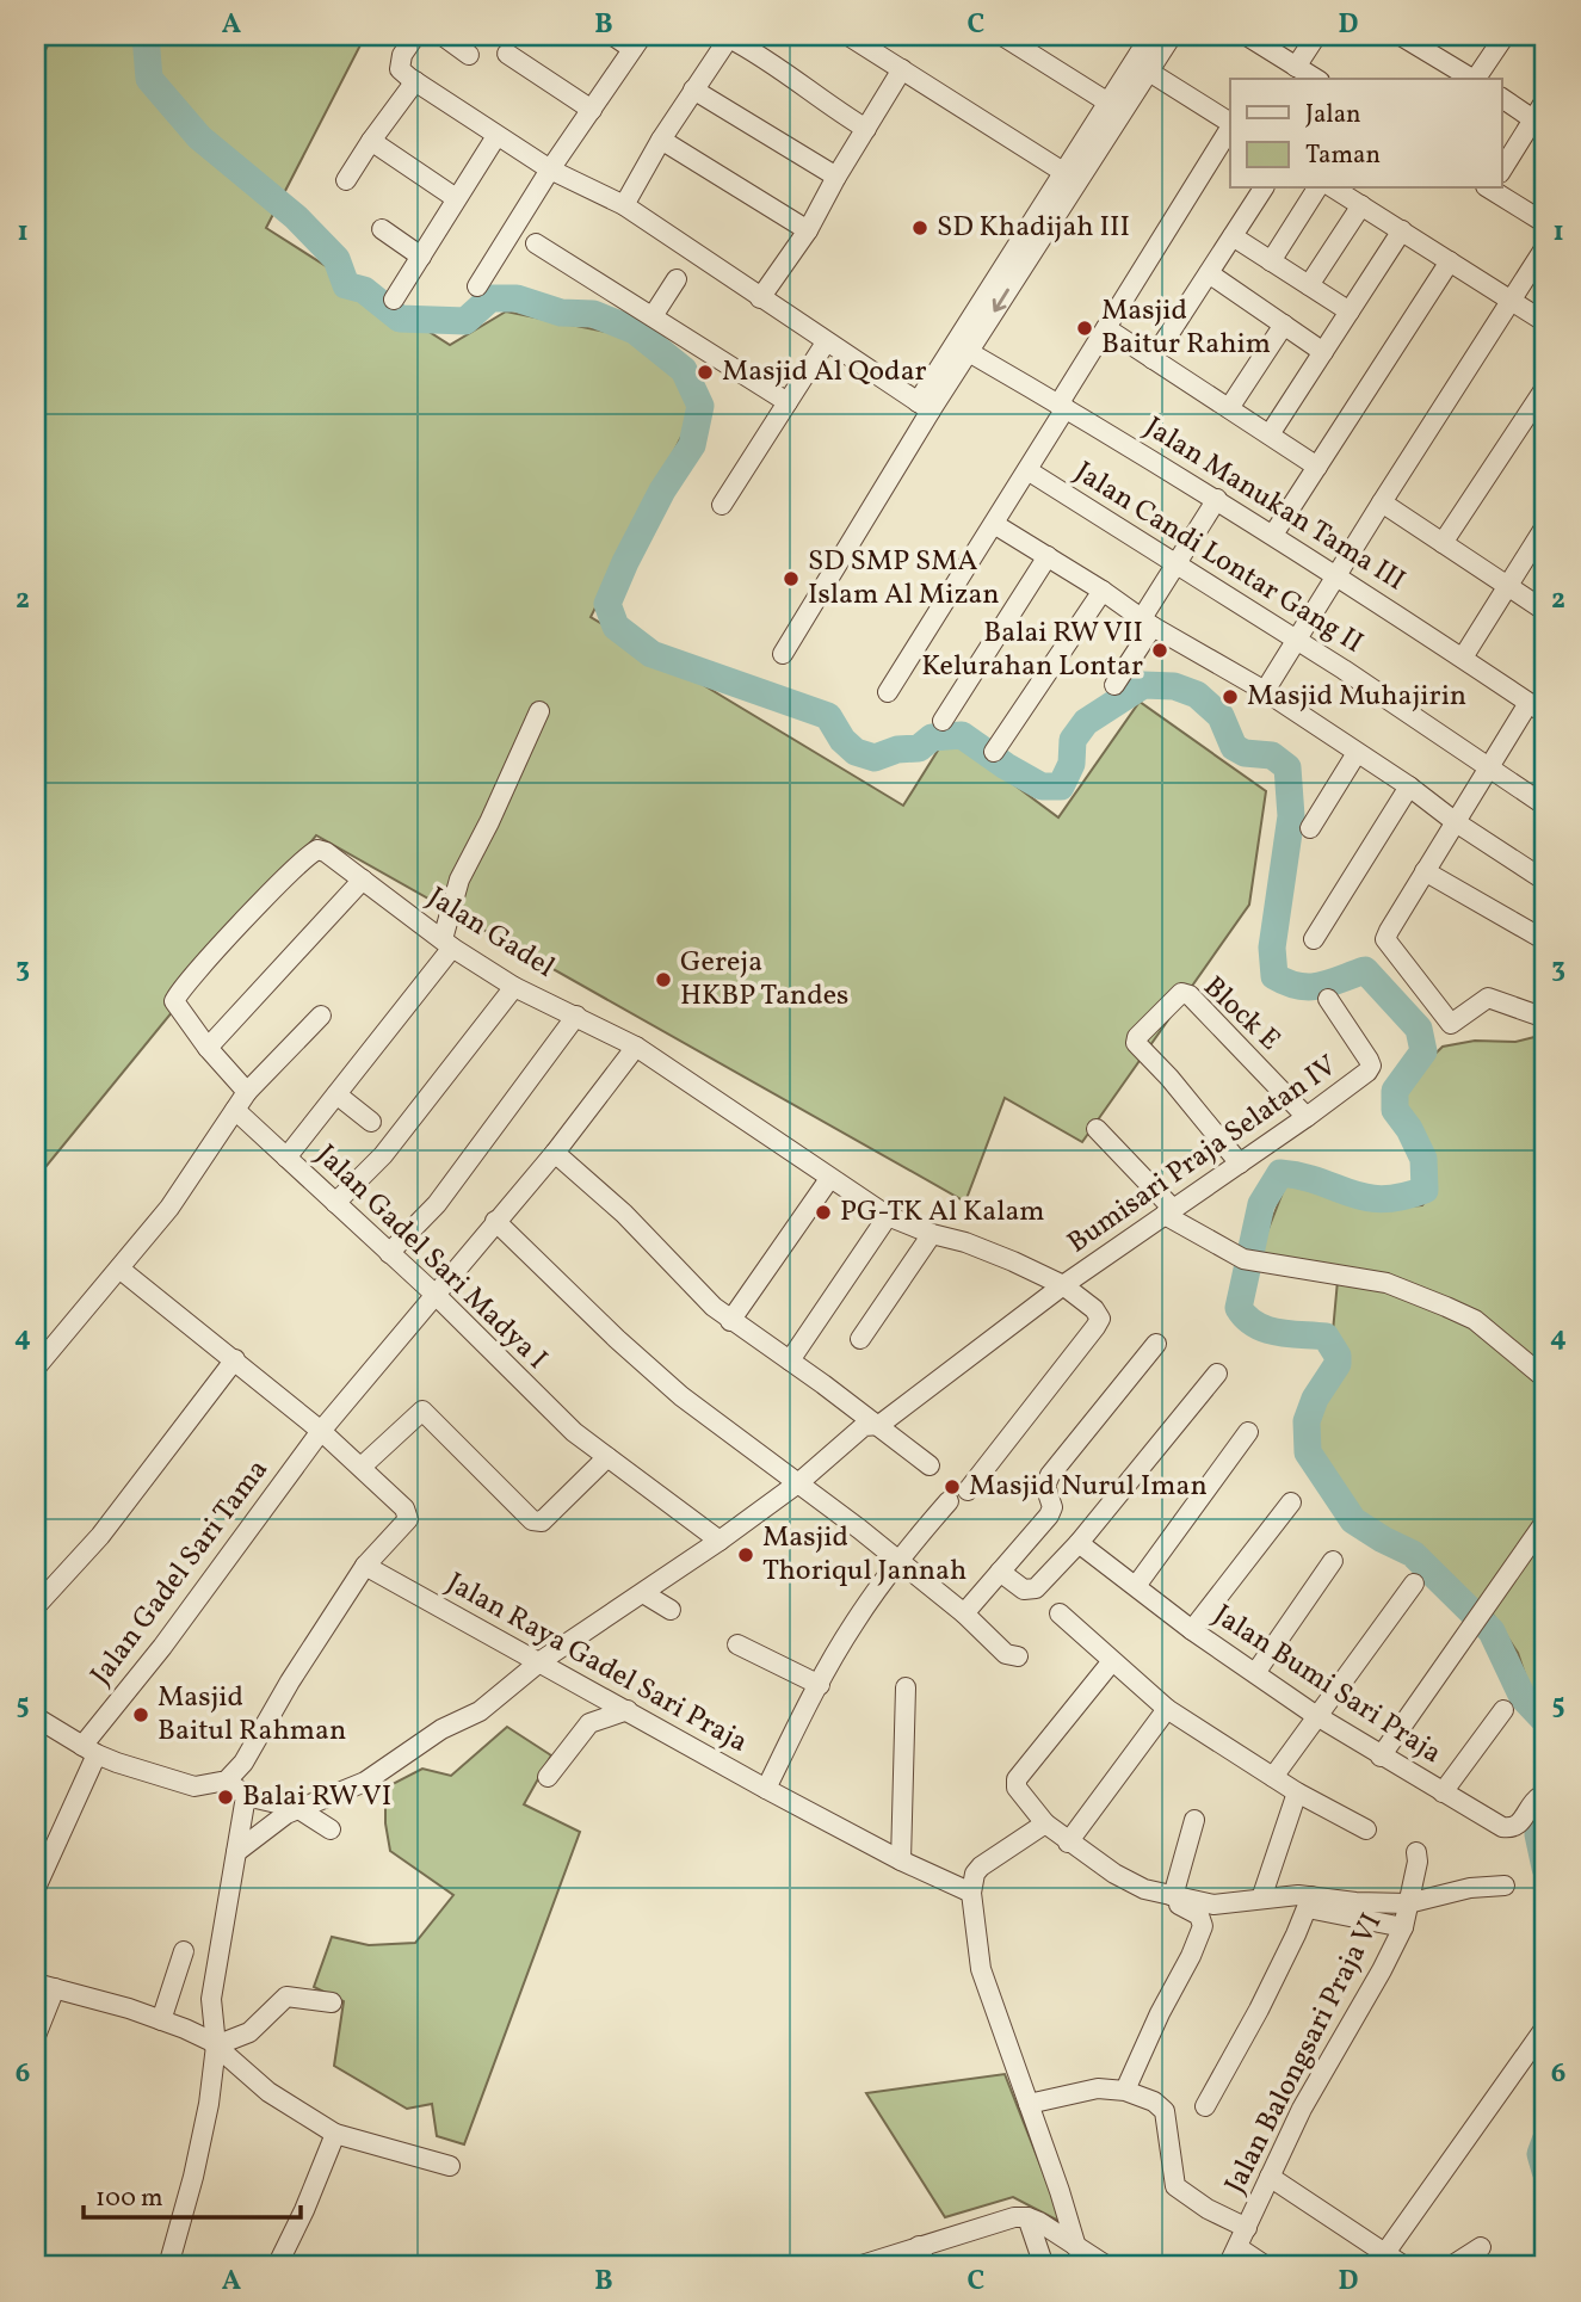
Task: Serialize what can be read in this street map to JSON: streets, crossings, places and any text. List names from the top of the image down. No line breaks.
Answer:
{"streets":{"street":["Jalan Manukan Tama III","Jalan Candi Lontar Gang II","Jalan Gadel","Block E","Bumisari Praja Selatan IV","Jalan Gadel Sari Madya I","Jalan Gadel Sari Tama","Jalan Raya Gadel Sari Praja","Jalan Bumi Sari Praja","Jalan Balongsari Praja VI"]},"crossings":[["Jalan Gadel","Bumisari Praja Selatan IV"],["Jalan Gadel","Jalan Gadel Sari Tama"],["Block E","Bumisari Praja Selatan IV"],["Bumisari Praja Selatan IV","Jalan Gadel Sari Madya I"],["Bumisari Praja Selatan IV","Jalan Raya Gadel Sari Praja"],["Jalan Gadel Sari Madya I","Jalan Gadel Sari Tama"]],"places":["SD Khadijah III","Masjid Baitur Rahim","Masjid Al Qodar","SD SMP SMA Islam Al Mizan","Balai RW VII Kelurahan Lontar","Masjid Muhajirin","Gereja HKBP Tandes","PG-TK Al Kalam","Masjid Nurul Iman","Masjid Thoriqul Jannah","Masjid Baitul Rahman","Balai RW VI"],"legend":["Jalan","Taman"],"scale_bar":"100 m","grid":{"columns":["A","B","C","D"],"rows":["1","2","3","4","5","6"]}}
